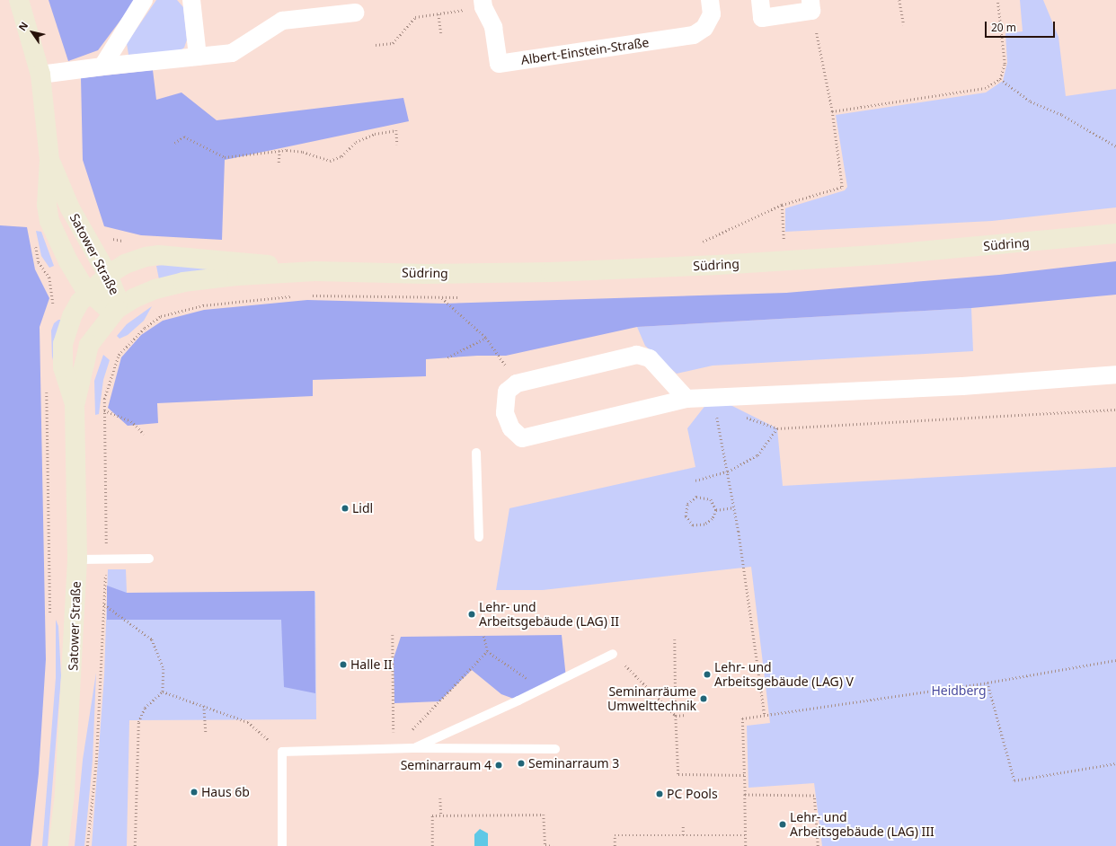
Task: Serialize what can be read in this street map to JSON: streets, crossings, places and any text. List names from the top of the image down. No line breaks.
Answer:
{"streets":{"main road":["Südring","Satower Straße"],"street":["Albert-Einstein-Straße"]},"crossings":[["Südring","Satower Straße"]],"parks":["Heidberg"],"places":["Lidl","Lehr- und Arbeitsgebäude (LAG) II","Halle II","Lehr- und Arbeitsgebäude (LAG) V","Seminarräume Umwelttechnik","Seminarraum 3","Seminarraum 4","Haus 6b","PC Pools","Lehr- und Arbeitsgebäude (LAG) III"],"scale_bar":"20 m","north":"top left"}
